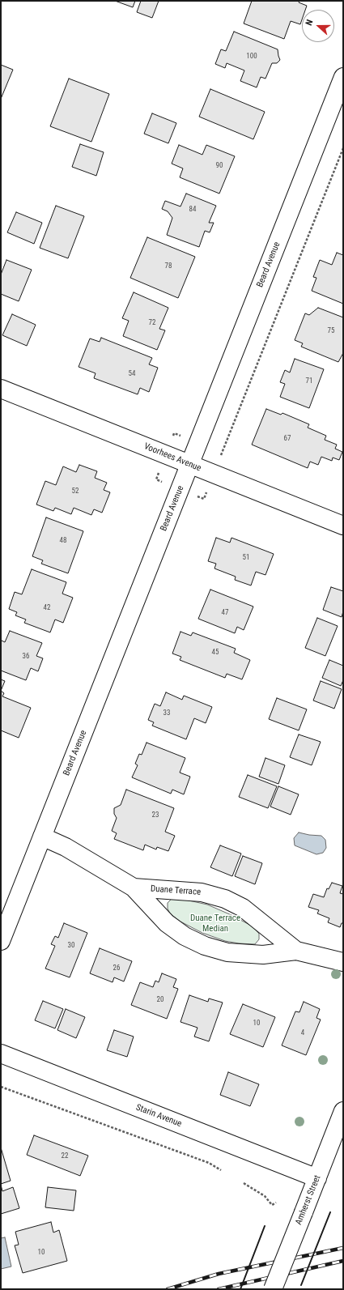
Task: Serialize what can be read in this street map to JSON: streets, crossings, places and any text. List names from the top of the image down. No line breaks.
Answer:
{"streets":{"street":["Beard Avenue","Voorhees Avenue","Duane Terrace","Starin Avenue","Amherst Street"]},"crossings":[["Beard Avenue","Voorhees Avenue"],["Beard Avenue","Duane Terrace"],["Starin Avenue","Amherst Street"]],"parks":["Duane Terrace Median"],"house_numbers":["100","90","84","78","72","75","54","71","67","52","48","51","42","47","45","36","33","23","30","26","20","10","4","22","10"],"north":"left"}
